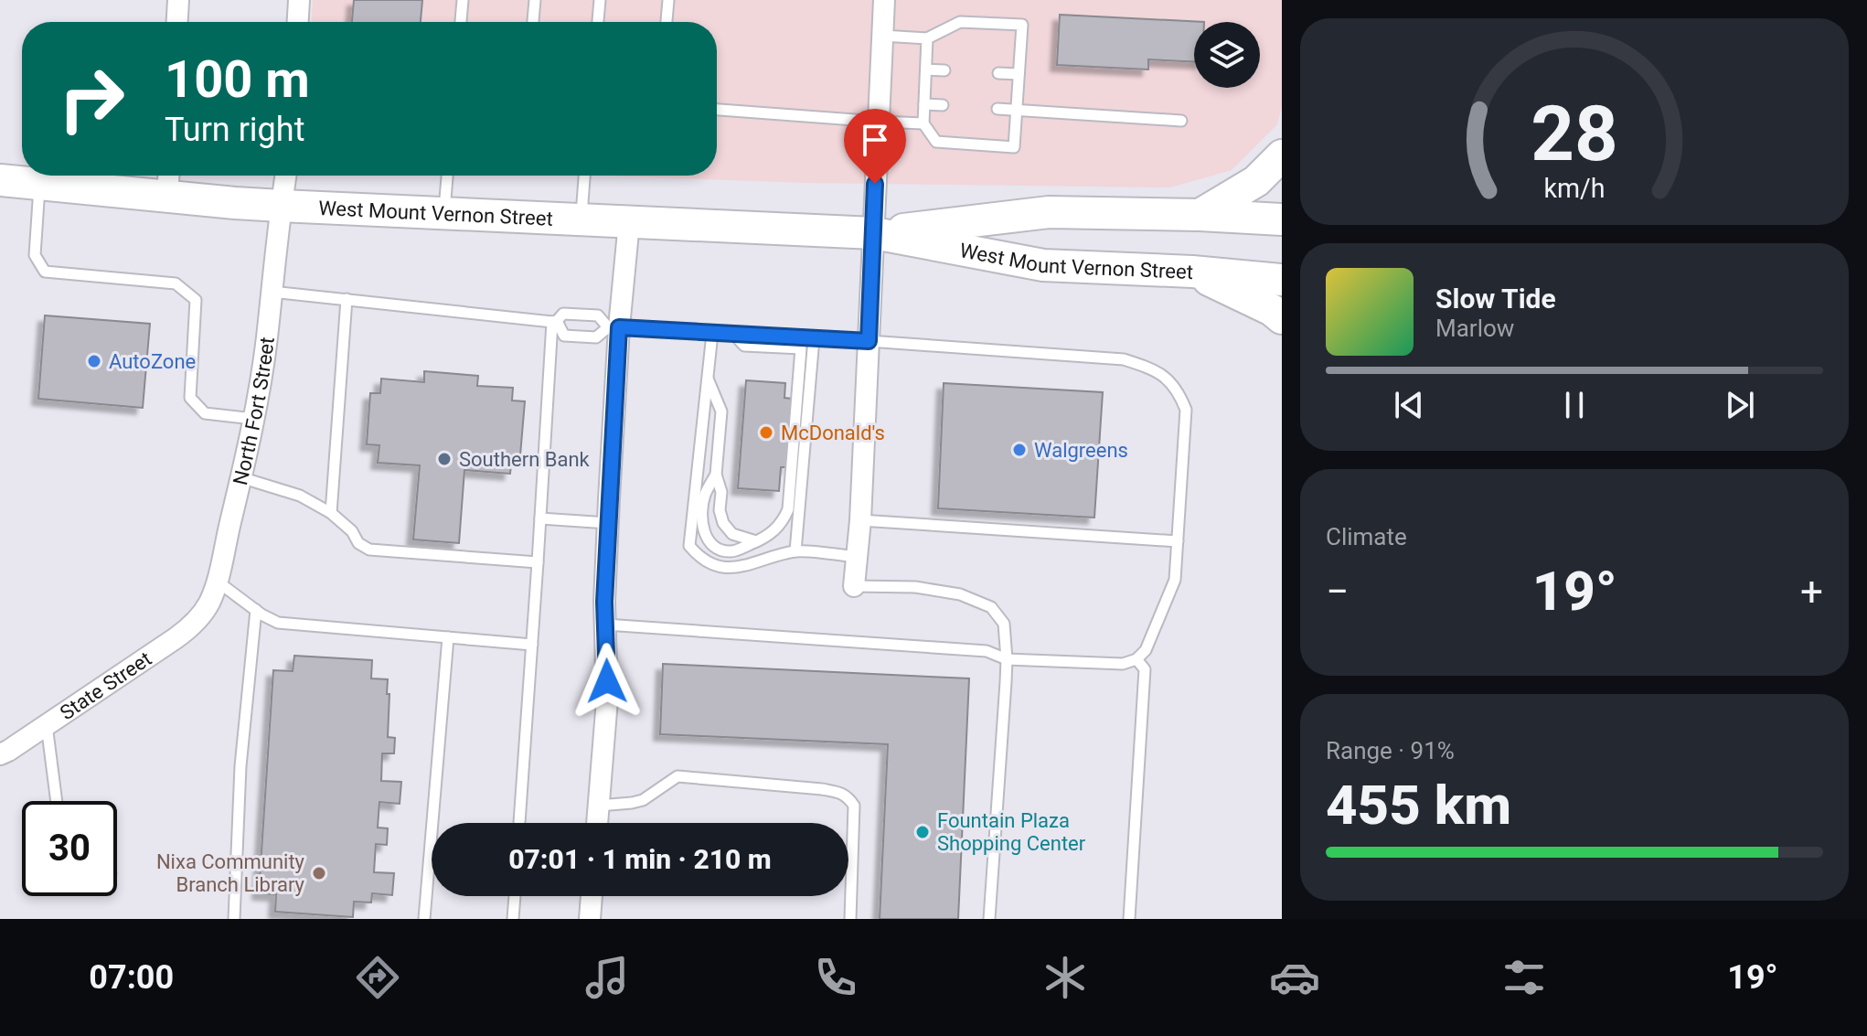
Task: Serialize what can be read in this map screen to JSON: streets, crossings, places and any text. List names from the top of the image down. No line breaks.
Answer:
{"streets":{"main road":["West Mount Vernon Street"],"street":["North Fort Street","State Street"]},"crossings":[["West Mount Vernon Street","North Fort Street"],["North Fort Street","State Street"]],"places":["AutoZone","McDonald's","Walgreens","Southern Bank","Fountain Plaza Shopping Center","Nixa Community Branch Library"],"page":{"turn":["100 m","Turn right"],"song":["Slow Tide","Marlow"],"tile":["Climate",["Range · 91%","455 km"]],"heat":["−","19°","+"],"limit":"30","trip":"07:01 · 1 min · 210 m","tabs":["07:00","19°"],"gauge":["28","km/h"]}}
